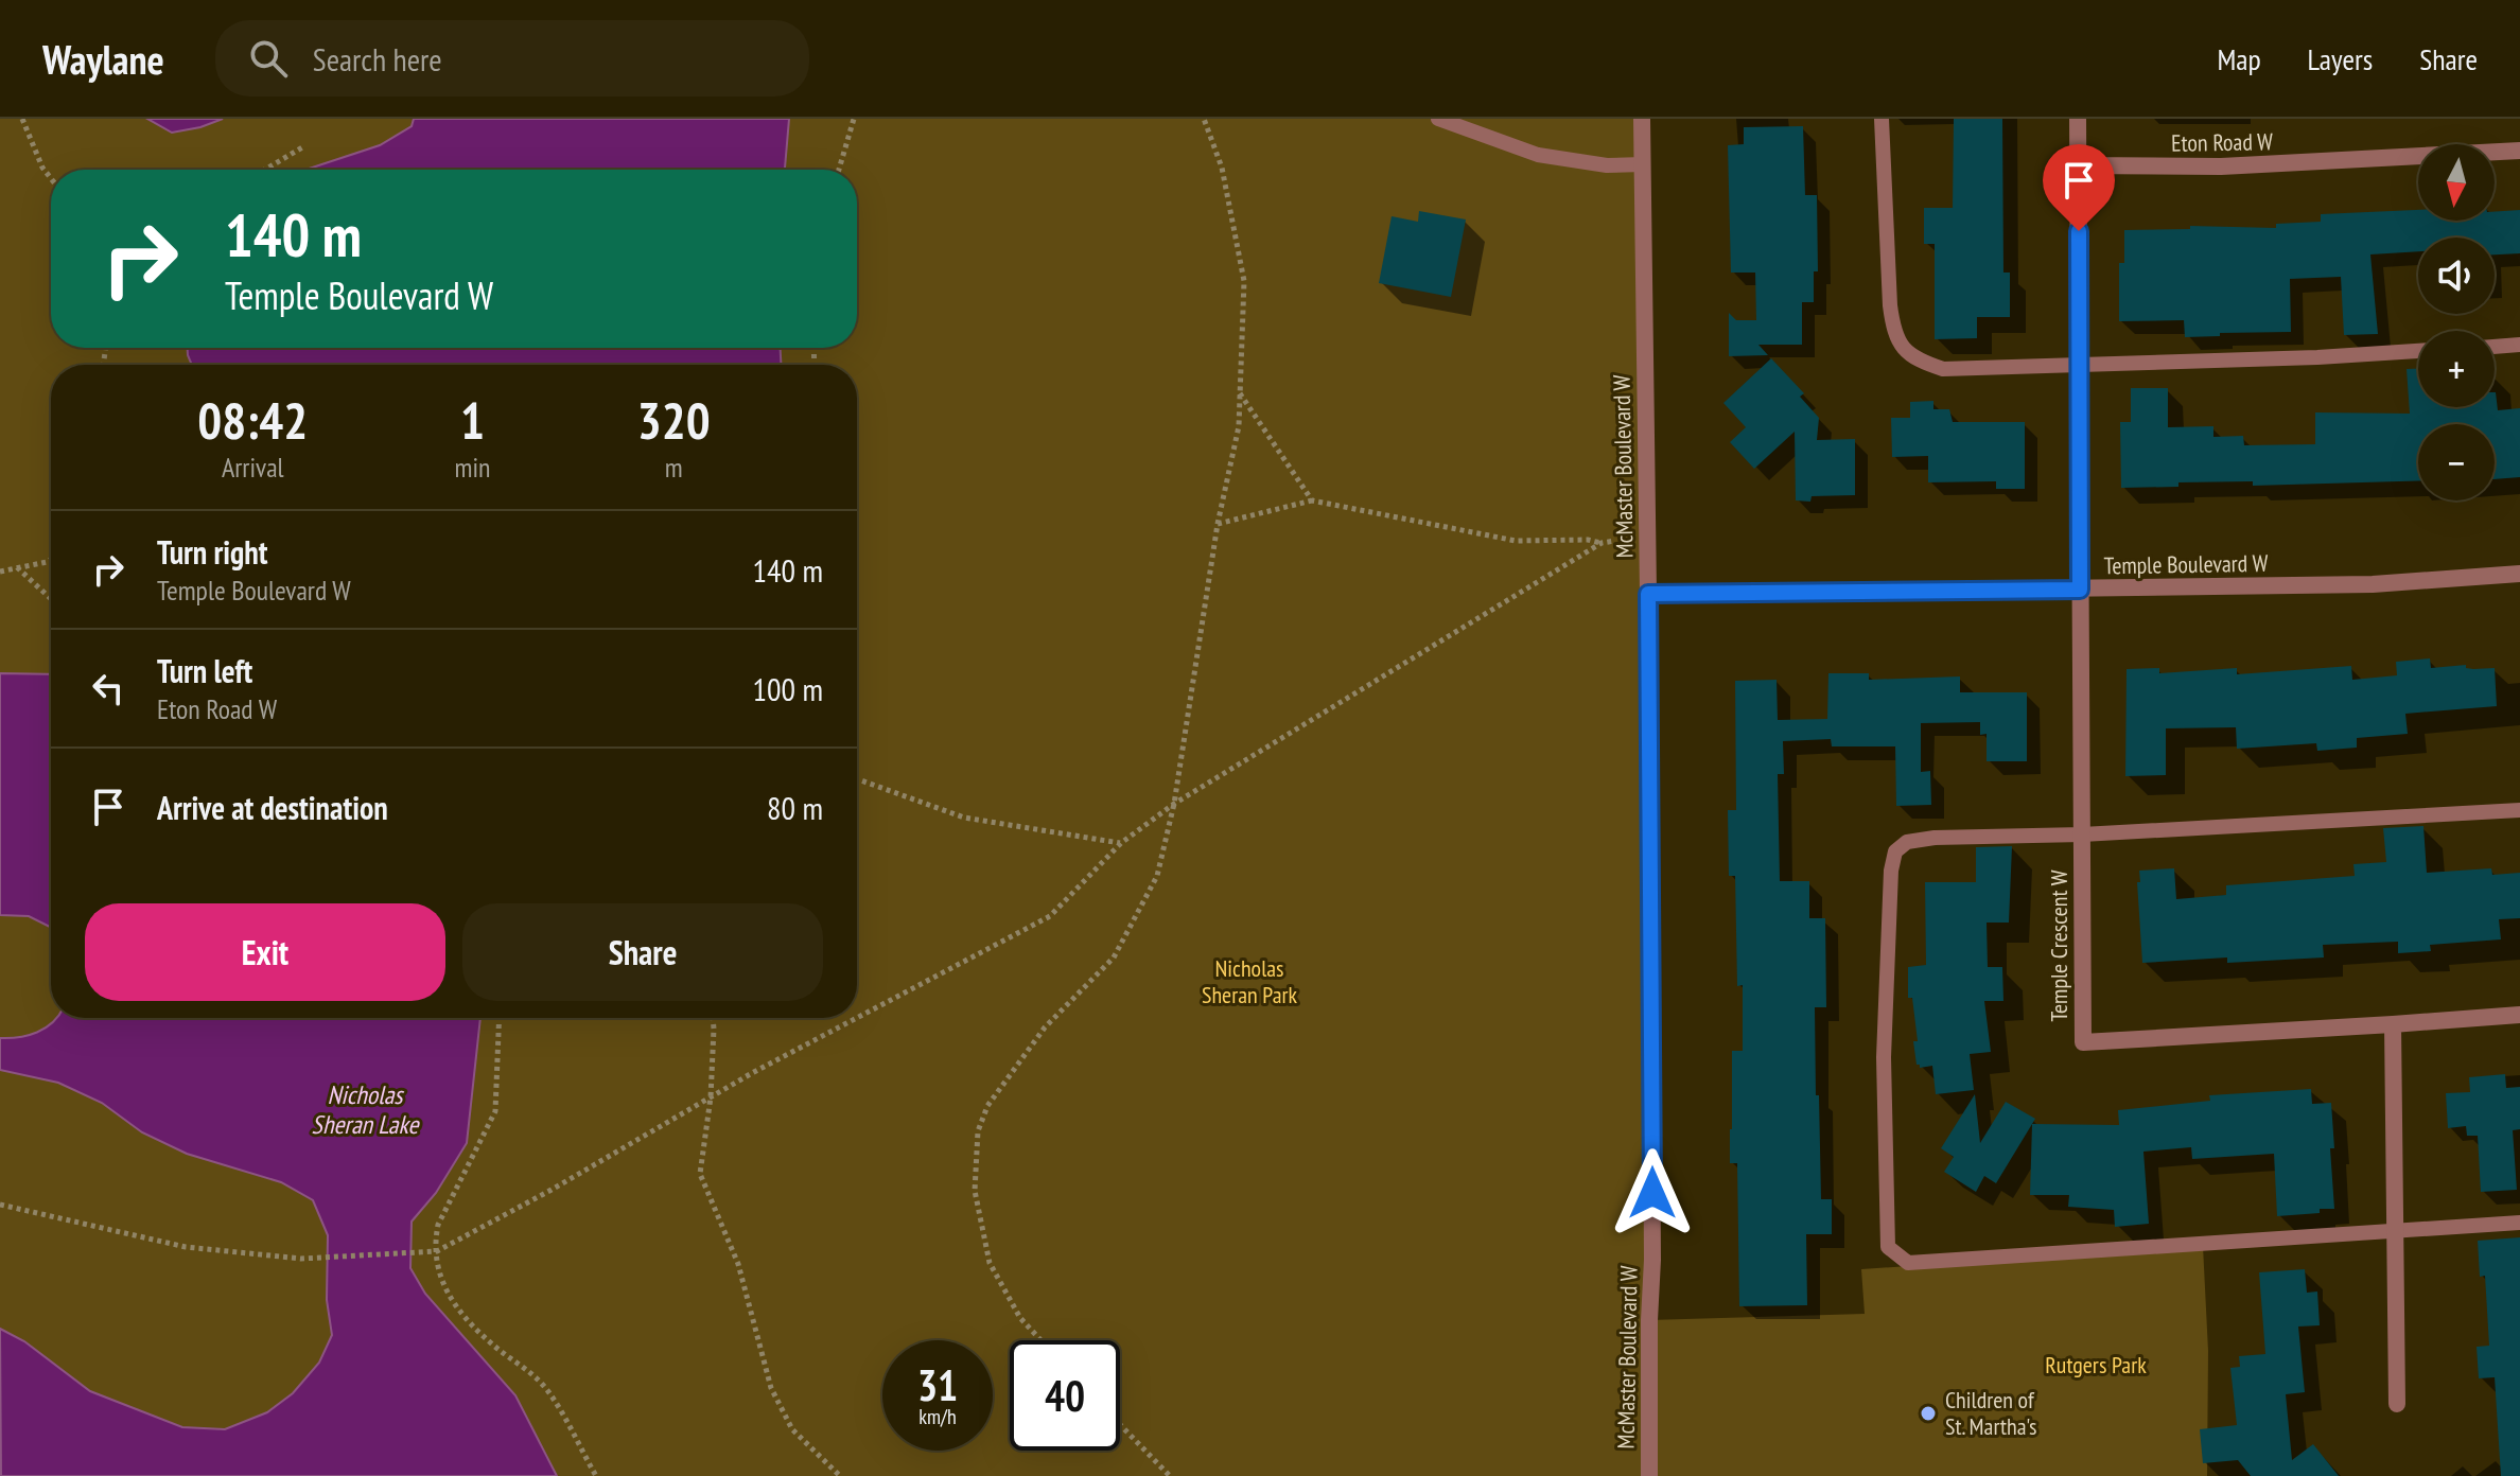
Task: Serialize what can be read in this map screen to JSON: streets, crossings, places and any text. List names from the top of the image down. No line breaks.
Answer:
{"streets":{"street":["Eton Road W","McMaster Boulevard W","Temple Boulevard W","Temple Crescent W"]},"crossings":[["McMaster Boulevard W","Temple Boulevard W"],["Temple Boulevard W","Temple Crescent W"]],"water":["Nicholas Sheran Lake"],"parks":["Nicholas Sheran Park","Rutgers Park"],"places":["Children of St. Martha's"],"north":"bottom","page":{"header":"Waylane","search":"Search here","nav":["Map","Layers","Share"],"map_buttons":["+","−"],"turn":["140 m","Temple Boulevard W"],"eta":["08:42","Arrival","1","min","320","m"],"list":[{"name":"Turn right","note":"Temple Boulevard W","value":"140 m"},{"name":"Turn left","note":"Eton Road W","value":"100 m"},{"name":"Arrive at destination","value":"80 m"}],"buttons":["Exit","Share"],"speed":"31 km/h","limit":"40"}}
